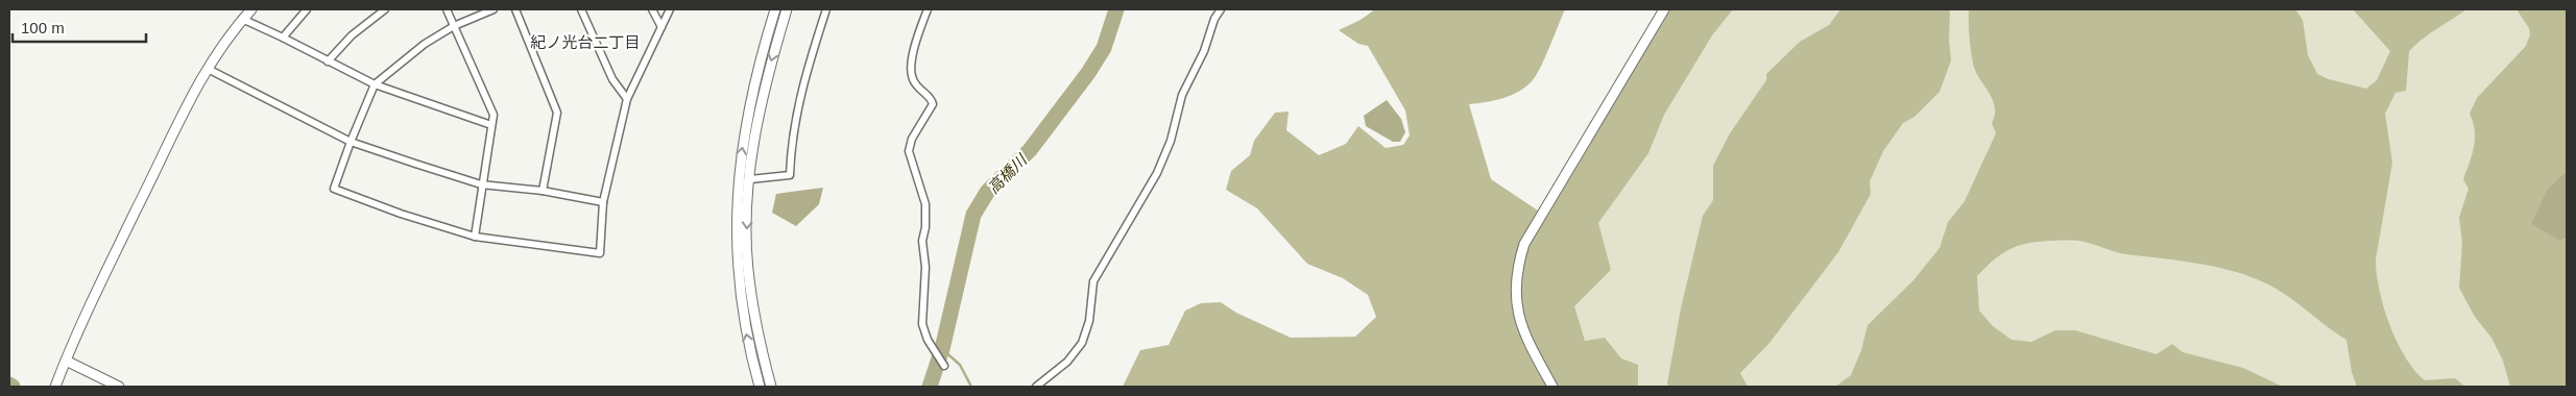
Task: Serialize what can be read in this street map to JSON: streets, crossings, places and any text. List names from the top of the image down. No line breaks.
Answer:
{"districts":["紀ノ光台二丁目"],"water":["高橋川"],"scale_bar":"100 m"}
